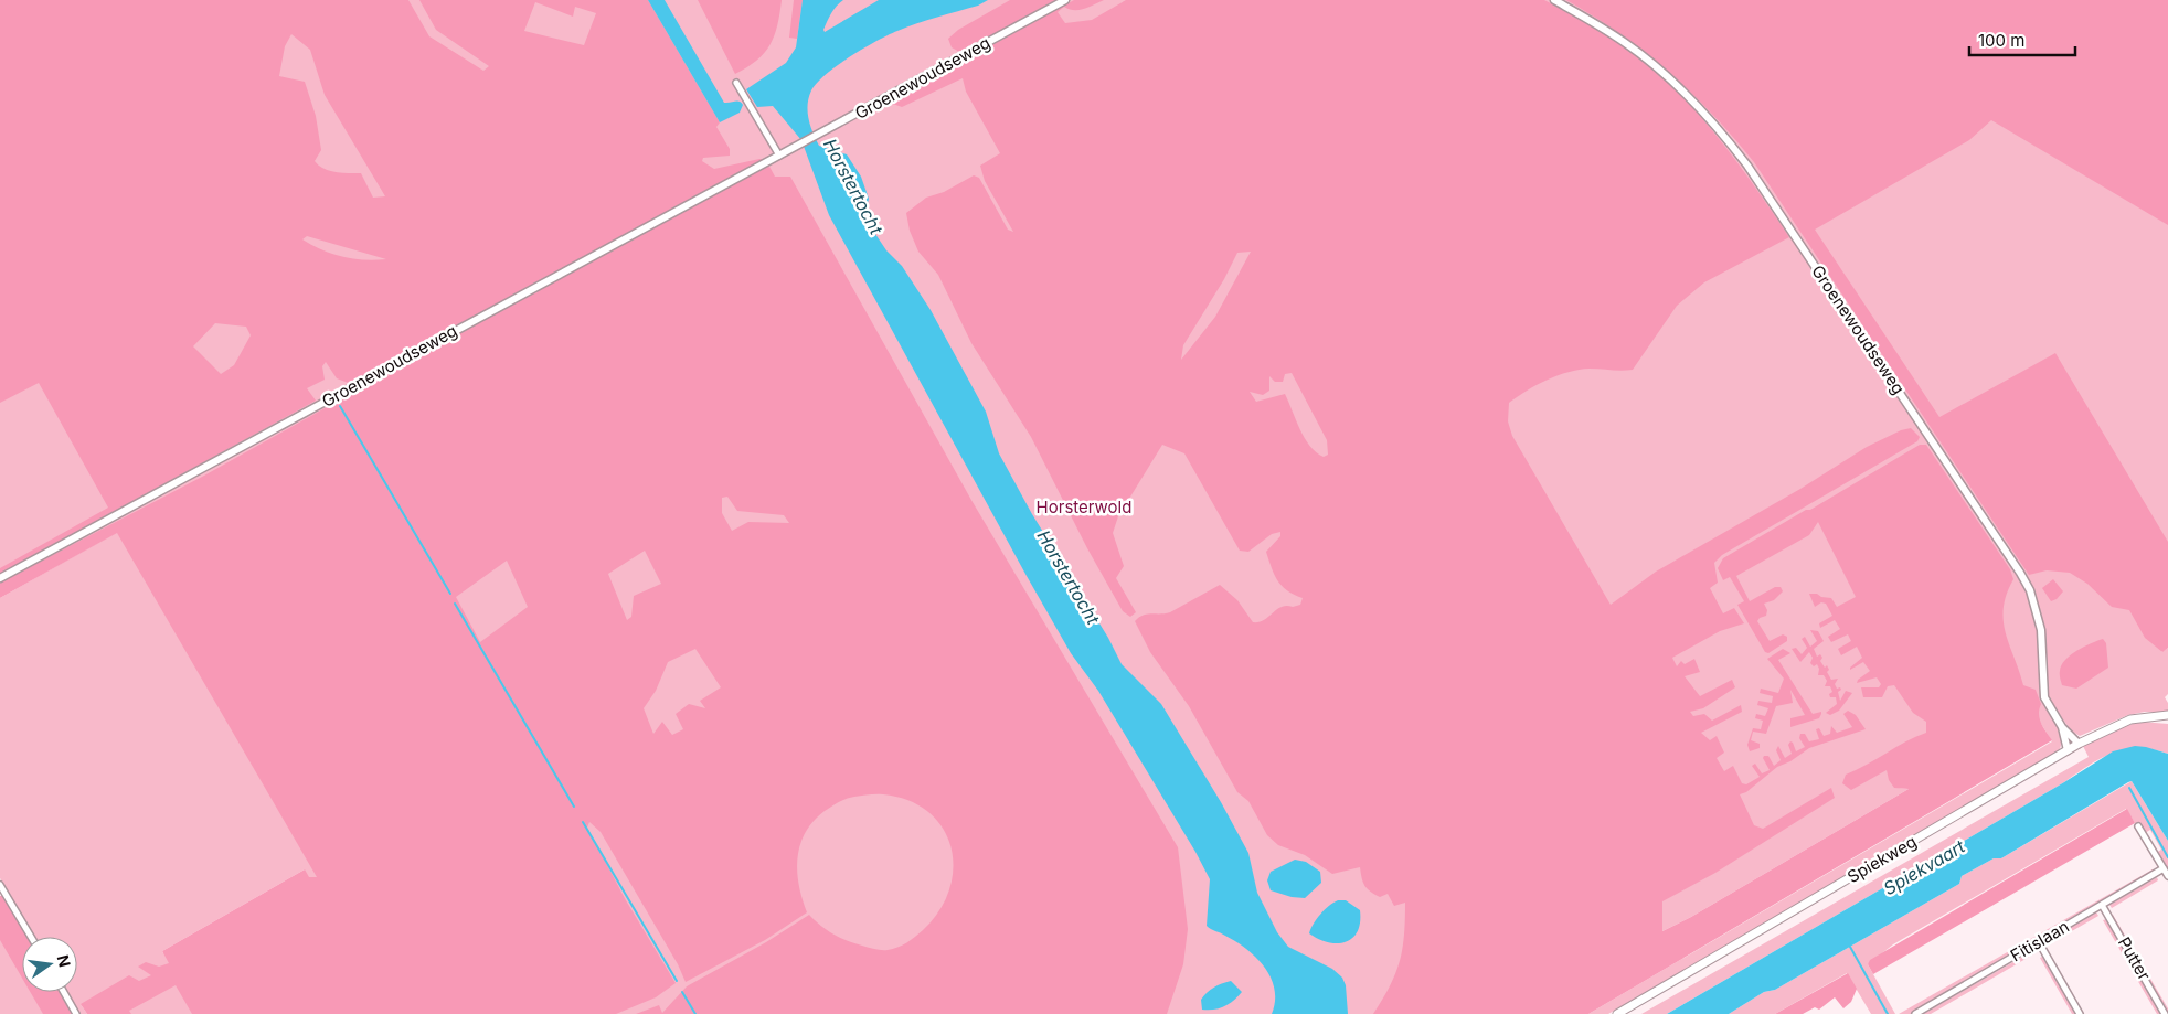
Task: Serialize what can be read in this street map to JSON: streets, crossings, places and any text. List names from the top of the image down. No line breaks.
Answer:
{"streets":{"main road":["Spiekweg"],"street":["Groenewoudseweg","Fitislaan","Putter"]},"crossings":[["Groenewoudseweg","Spiekweg"],["Fitislaan","Putter"]],"water":["Horstertocht","Spiekvaart"],"parks":["Horsterwold"],"scale_bar":"100 m","north":"right"}
